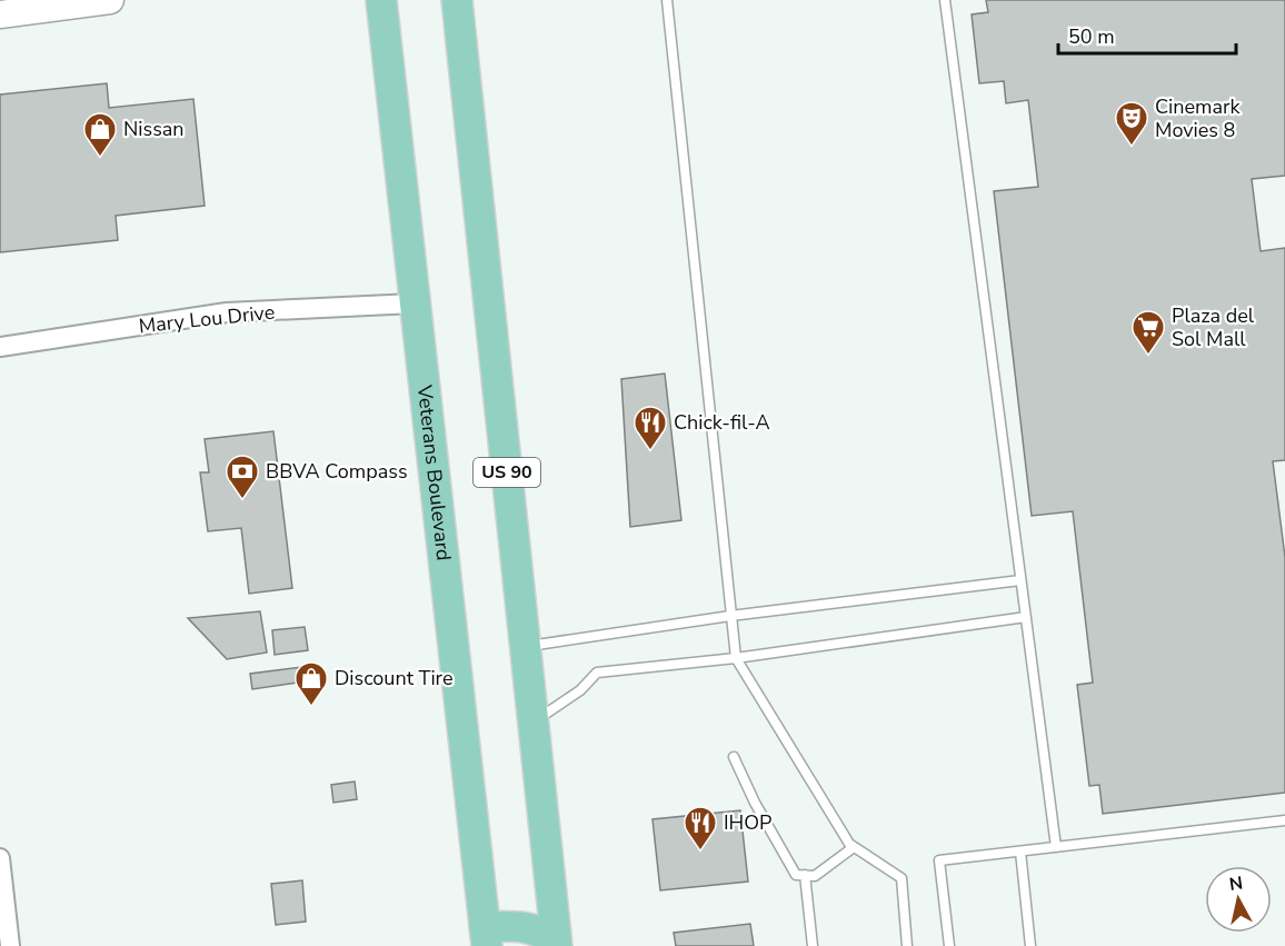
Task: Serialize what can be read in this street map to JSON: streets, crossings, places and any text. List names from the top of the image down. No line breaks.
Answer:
{"streets":{"main road":["US 90","Veterans Boulevard"],"street":["Mary Lou Drive"]},"crossings":[["Mary Lou Drive","Veterans Boulevard"]],"places":{"theatre":["Cinemark Movies 8"],"shop":["Nissan","Discount Tire"],"supermarket":["Plaza del Sol Mall"],"restaurant":["Chick-fil-A","IHOP"],"bank":["BBVA Compass"]},"scale_bar":"50 m","north":"top"}
